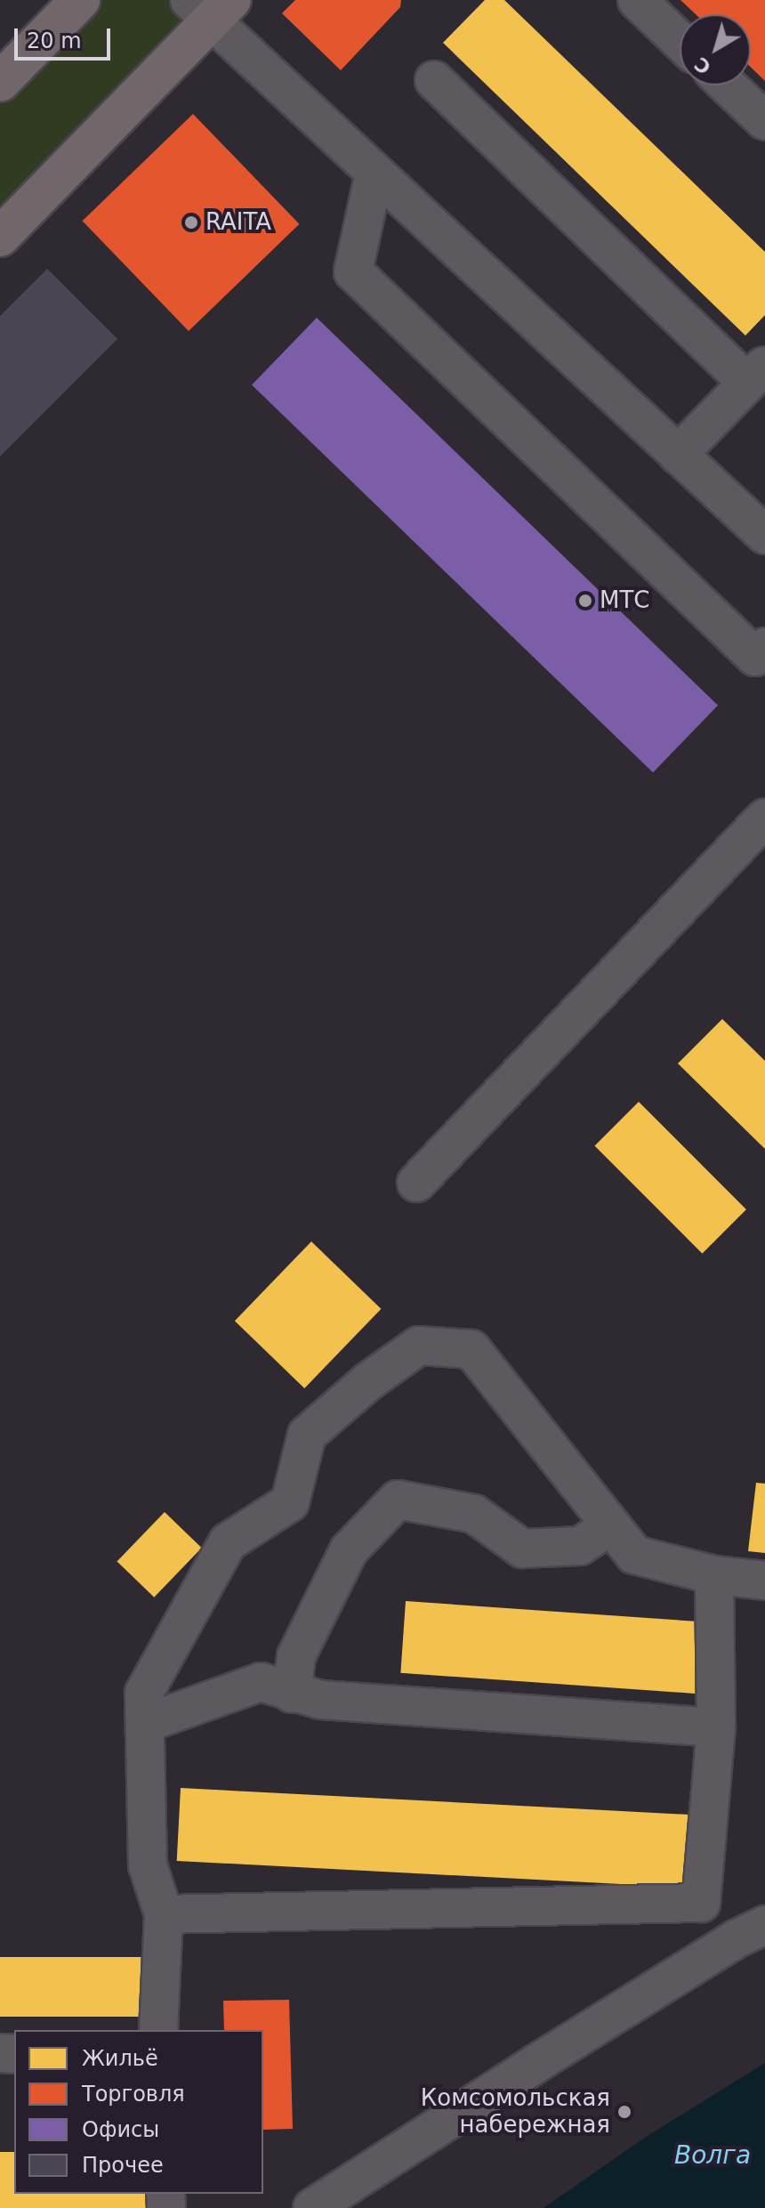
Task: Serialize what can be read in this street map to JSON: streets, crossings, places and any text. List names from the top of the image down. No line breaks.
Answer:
{"water":["Волга"],"places":["RAITA","МТС","Комсомольская набережная"],"legend":["Жильё","Торговля","Офисы","Прочее"],"scale_bar":"20 m","north":"bottom left"}
